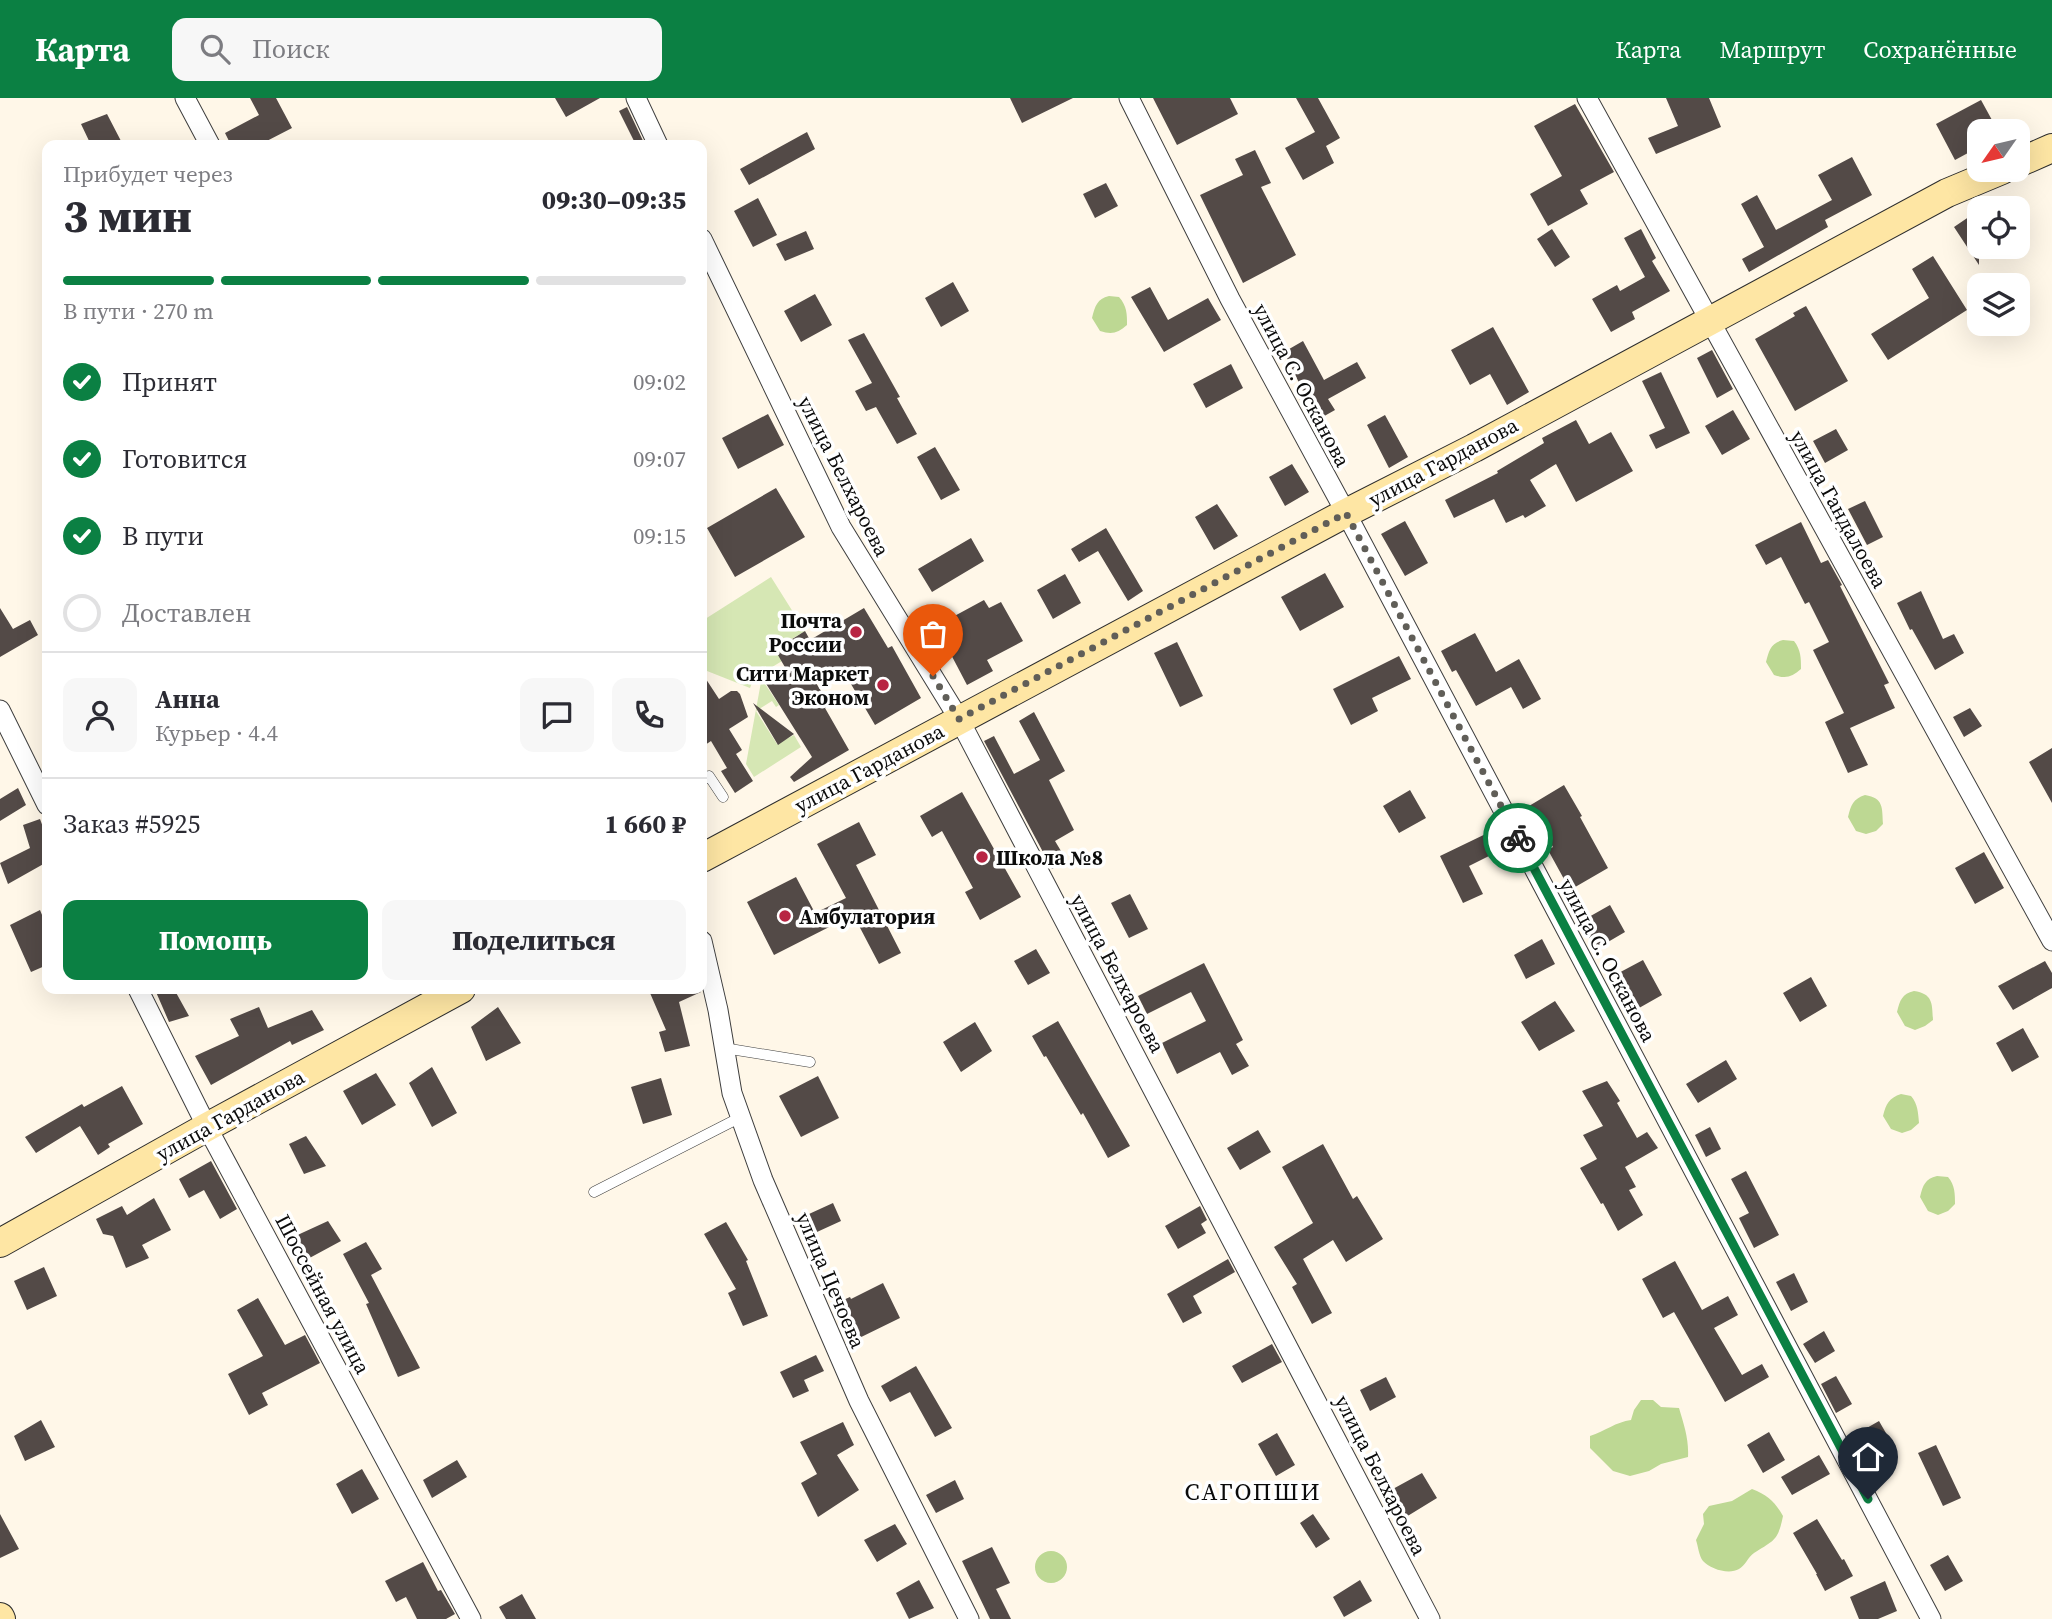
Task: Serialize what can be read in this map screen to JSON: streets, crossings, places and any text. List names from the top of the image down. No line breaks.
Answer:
{"streets":{"street":["улица С. Осканова","улица Гарданова","улица Белхароева","улица Гандалоева","улица Цечоева","Шоссейная улица"]},"crossings":[["улица С. Осканова","улица Гарданова"],["улица Гарданова","улица Белхароева"],["улица Гарданова","улица Гандалоева"],["улица Гарданова","Шоссейная улица"]],"districts":["САГОПШИ"],"places":["Почта России","Сити Маркет Эконом","Школа №8","Амбулатория"],"north":"bottom left","page":{"header":"Карта","search":"Поиск","nav":["Карта","Маршрут","Сохранённые"],"heading":["3 мин","Прибудет через","09:30–09:35"],"panel":["Анна","Курьер · 4.4","Заказ #5925","1 660 ₽"],"bar":"В пути · 270 m","list":[["Принят","09:02"],["Готовится","09:07"],["В пути","09:15"],"Доставлен"],"buttons":["Помощь","Поделиться"]}}
